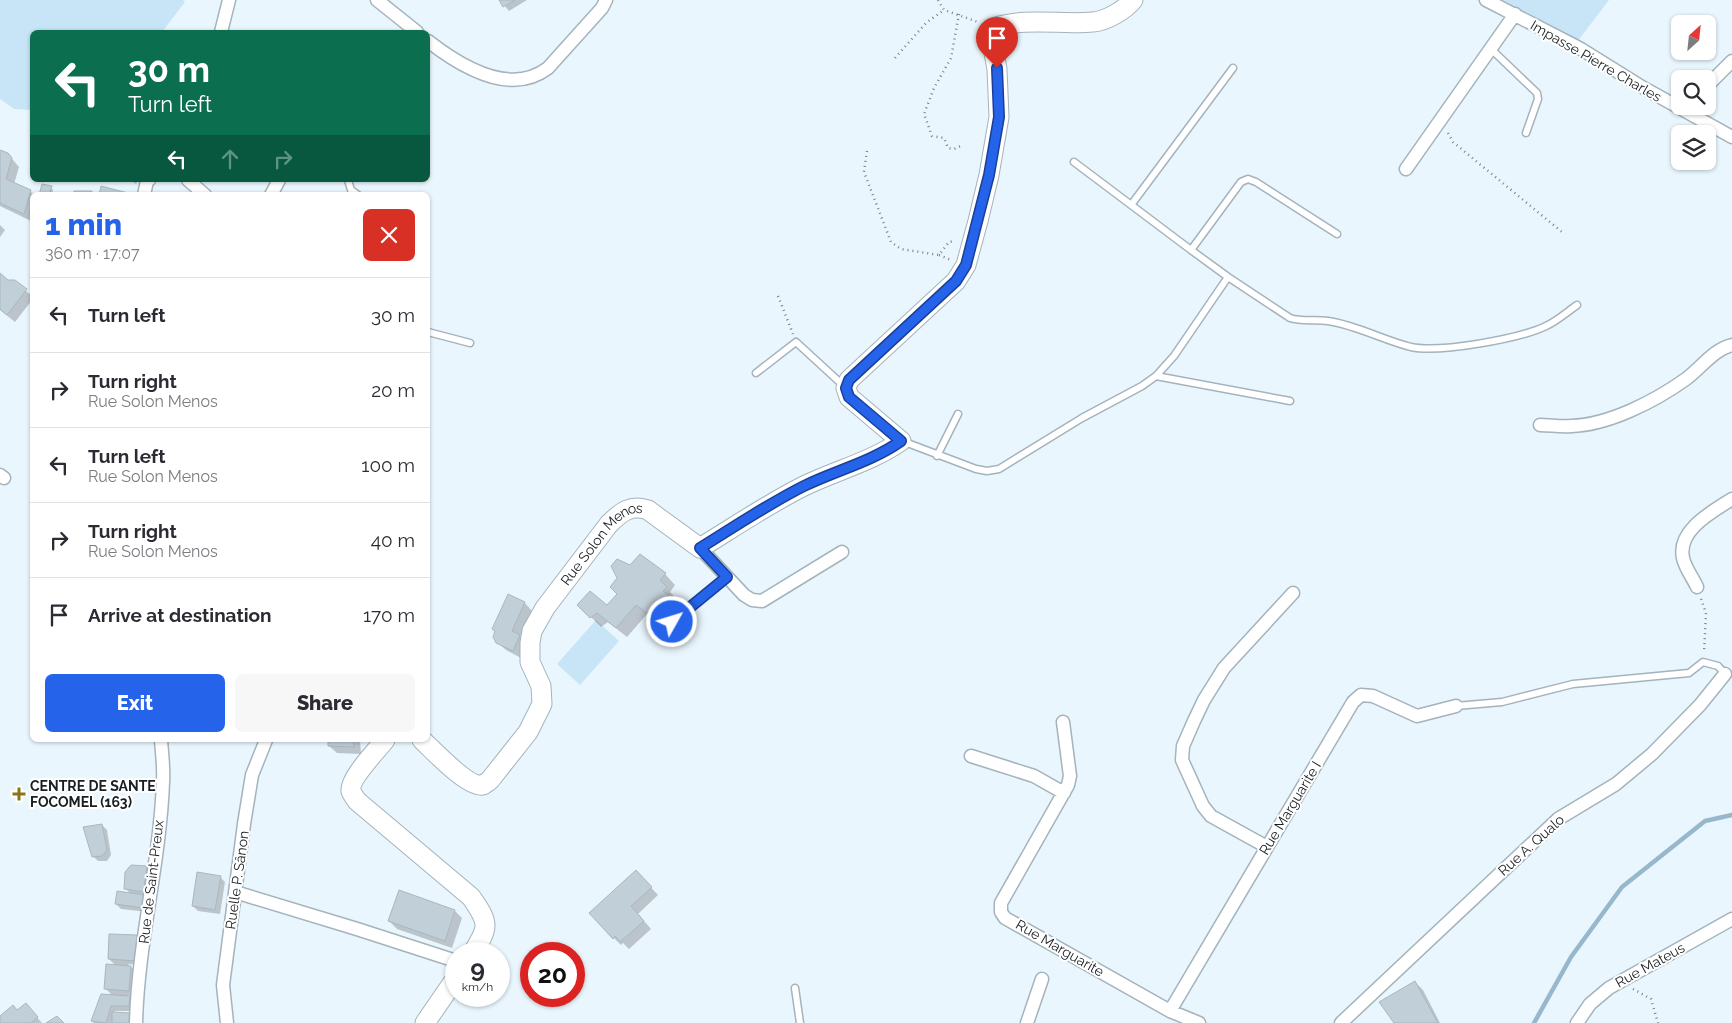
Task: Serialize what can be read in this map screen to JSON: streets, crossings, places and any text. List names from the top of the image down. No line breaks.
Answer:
{"streets":{"street":["Impasse Pierre Charles","Rue Solon Menos","Rue Marguarite I","Rue A. Qualo","Ruelle P. Sânon","Rue de Saint-Preux","Rue Marguarite","Rue Mateus"]},"crossings":[["Rue Marguarite I","Rue Marguarite"]],"places":{"health":["CENTRE DE SANTE FOCOMEL (163)"]},"north":"top right","page":{"turn":["30 m","Turn left"],"heading":["1 min","360 m · 17:07"],"list":[{"name":"Turn left","value":"30 m"},{"name":"Turn right","note":"Rue Solon Menos","value":"20 m"},{"name":"Turn left","note":"Rue Solon Menos","value":"100 m"},{"name":"Turn right","note":"Rue Solon Menos","value":"40 m"},{"name":"Arrive at destination","value":"170 m"}],"buttons":["Exit","Share"],"speed":"9 km/h","limit":"20"}}
